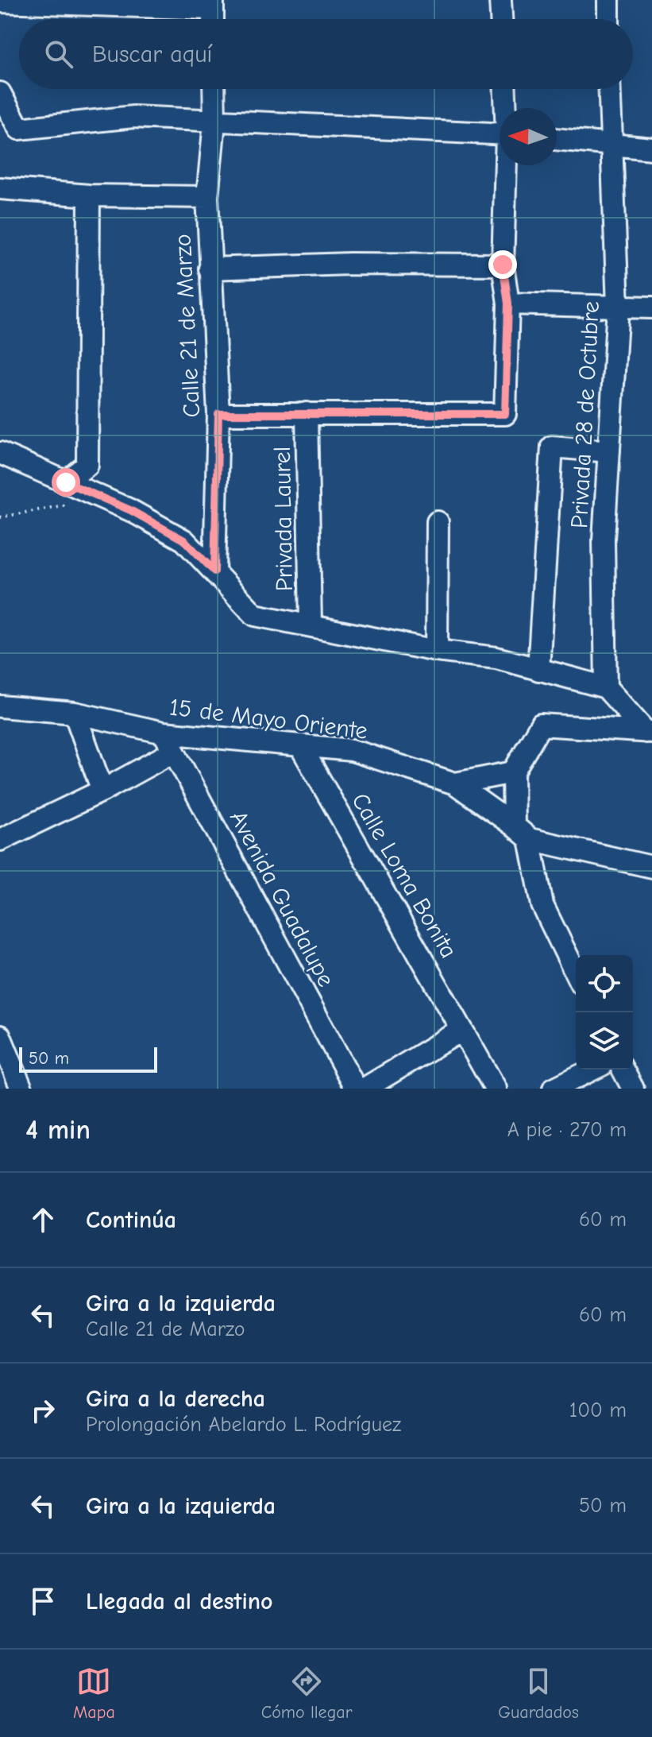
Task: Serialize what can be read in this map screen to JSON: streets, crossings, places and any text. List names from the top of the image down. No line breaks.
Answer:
{"streets":{"street":["Calle 21 de Marzo","Privada 28 de Octubre","Privada Laurel","15 de Mayo Oriente","Calle Loma Bonita","Avenida Guadalupe"]},"crossings":[["15 de Mayo Oriente","Calle Loma Bonita"],["15 de Mayo Oriente","Avenida Guadalupe"]],"scale_bar":"50 m","north":"left","page":{"search":"Buscar aquí","scale":"50 m","heading":["4 min","A pie · 270 m"],"list":[["Continúa","60 m"],["Gira a la izquierda","Calle 21 de Marzo","60 m"],["Gira a la derecha","Prolongación Abelardo L. Rodríguez","100 m"],["Gira a la izquierda","50 m"],"Llegada al destino"],"nav":["Mapa","Cómo llegar","Guardados"]}}
